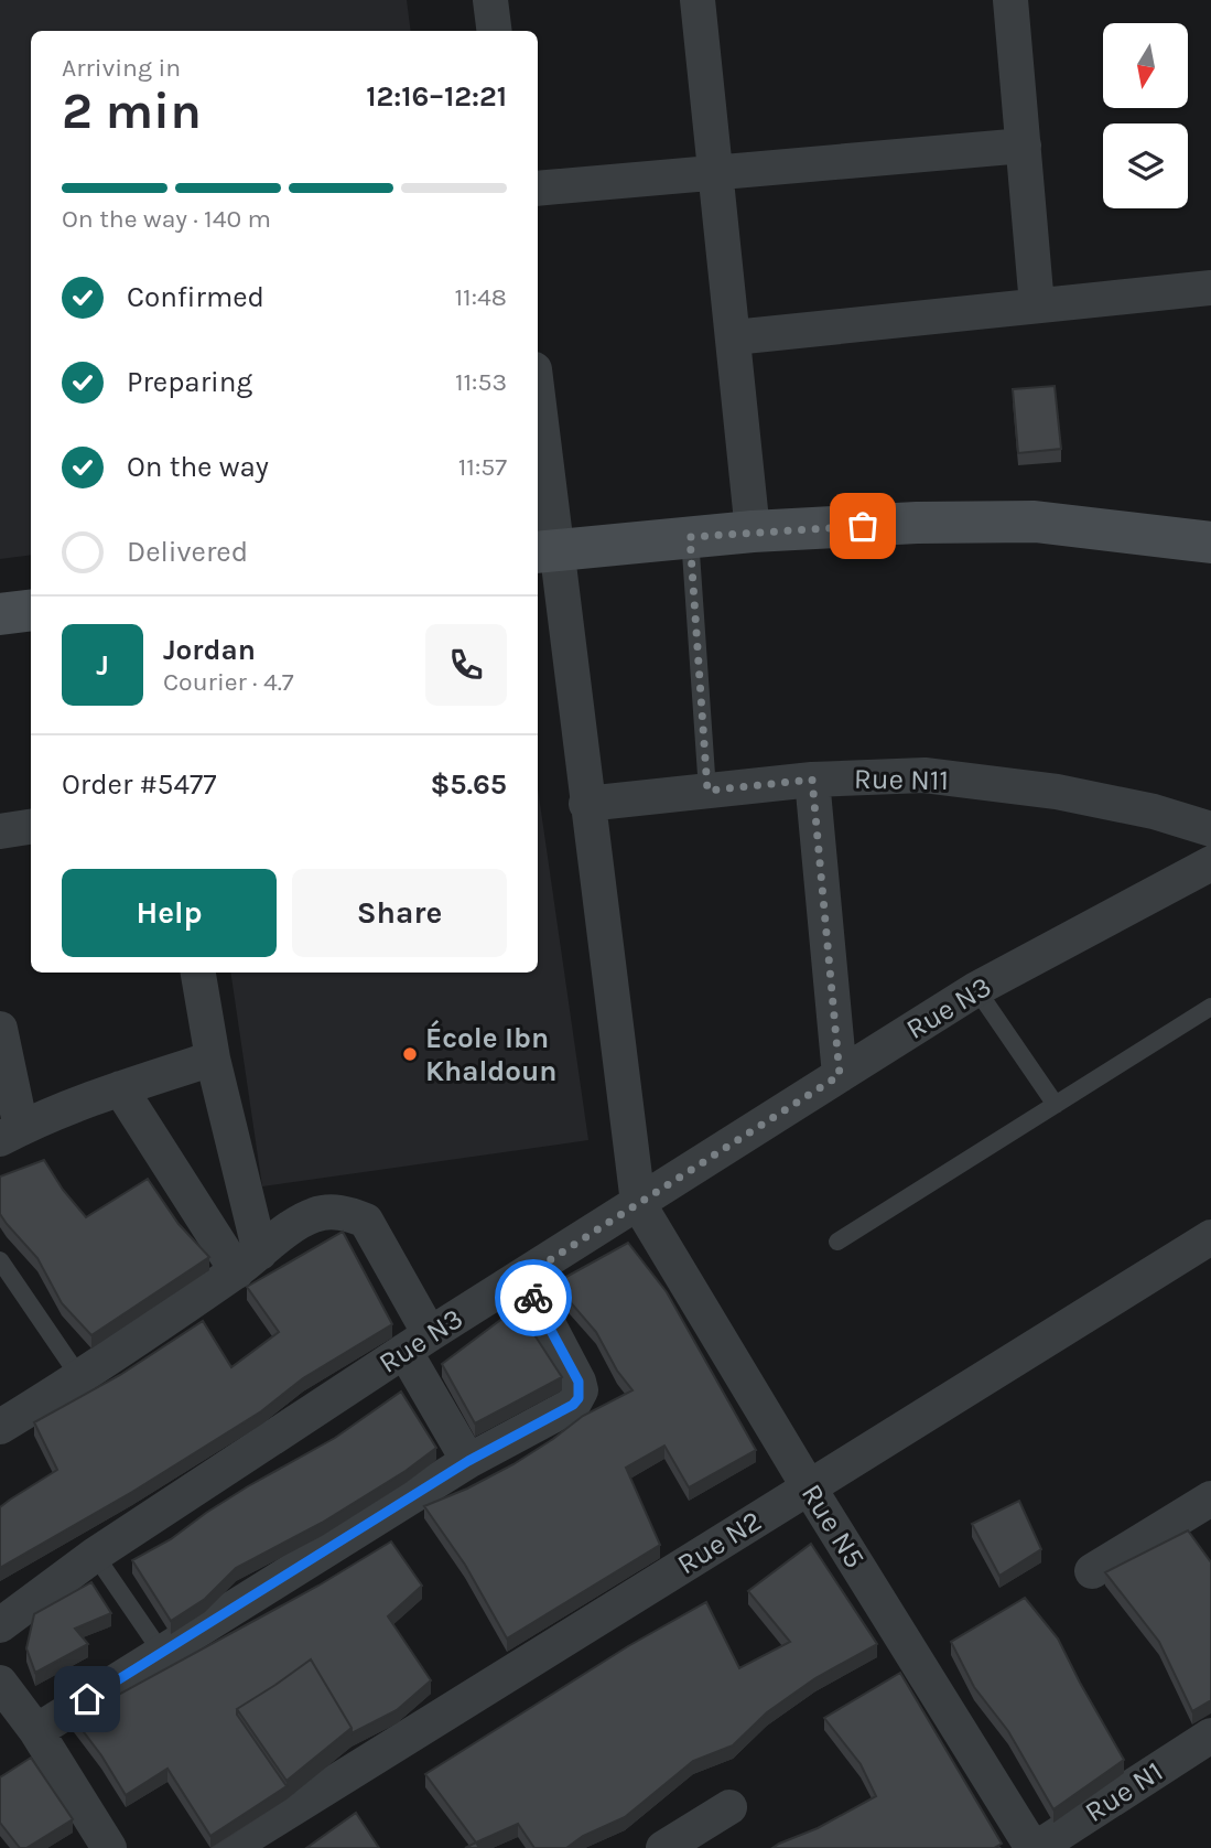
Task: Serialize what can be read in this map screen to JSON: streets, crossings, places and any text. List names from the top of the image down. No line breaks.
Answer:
{"streets":{"street":["Rue N11","Rue N3","Rue N5","Rue N2","Rue N1"]},"crossings":[["Rue N3","Rue N5"],["Rue N5","Rue N2"],["Rue N5","Rue N1"]],"places":["École Ibn Khaldoun"],"north":"bottom","page":{"heading":["2 min","Arriving in","12:16–12:21"],"panel":["Jordan","Courier · 4.7","Order #5477","$5.65"],"bar":"On the way · 140 m","list":[["Confirmed","11:48"],["Preparing","11:53"],["On the way","11:57"],"Delivered"],"round":"J","buttons":["Help","Share"]}}
